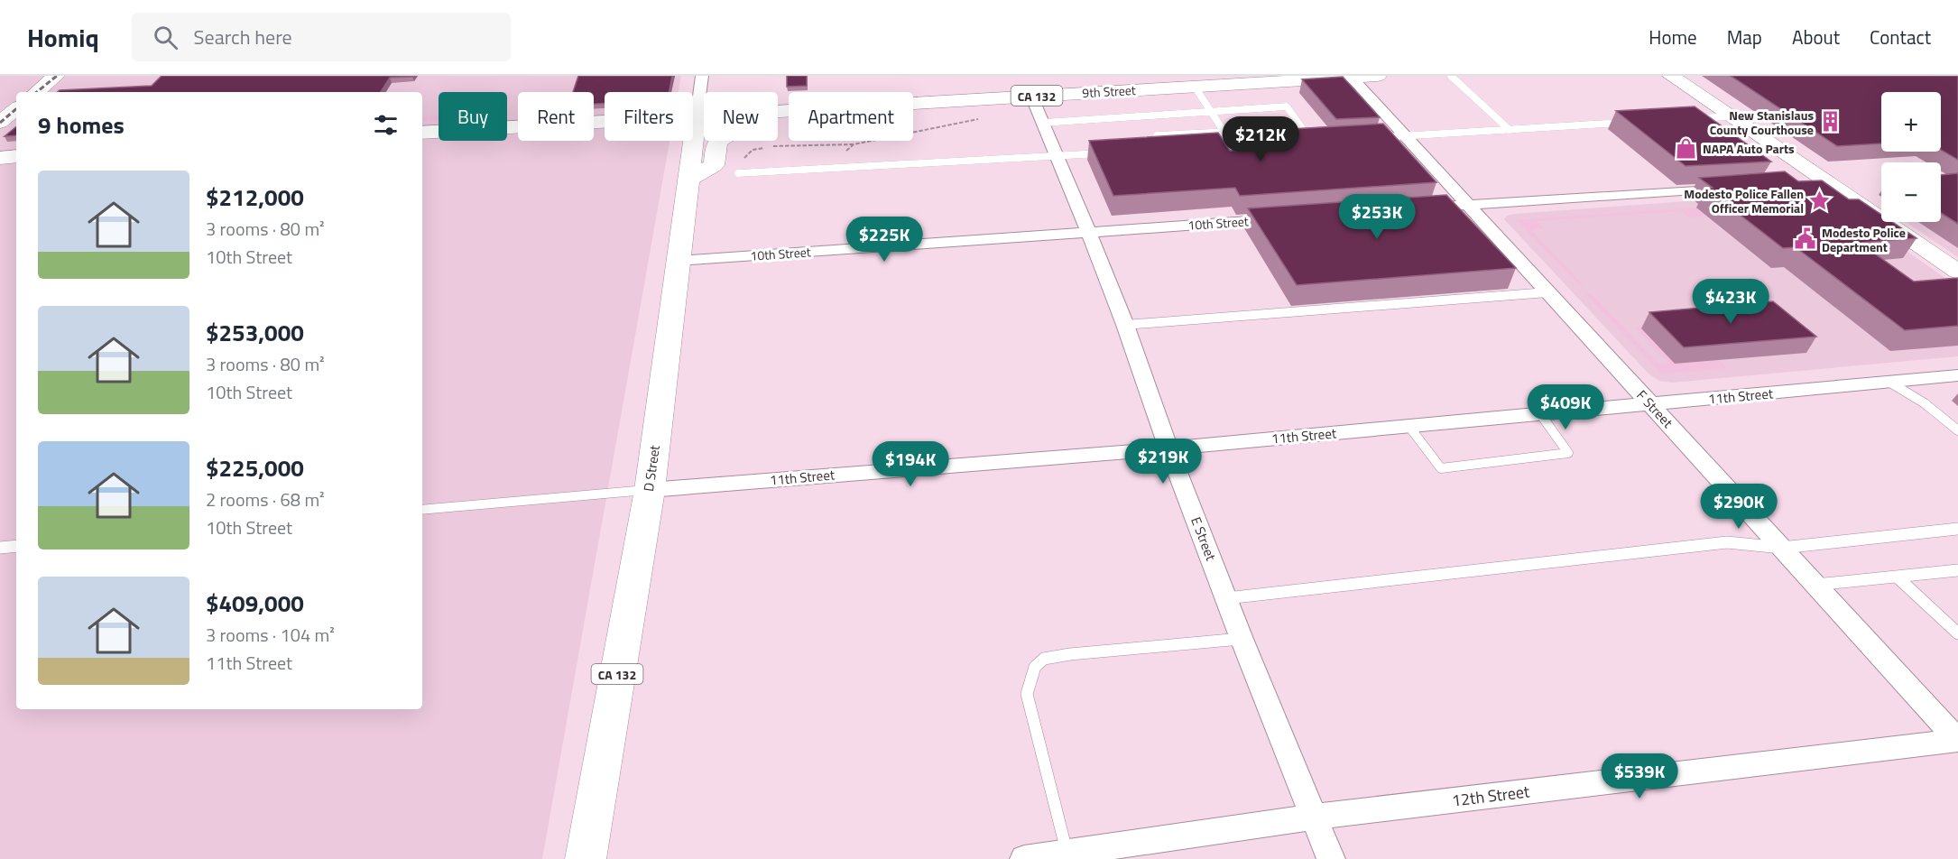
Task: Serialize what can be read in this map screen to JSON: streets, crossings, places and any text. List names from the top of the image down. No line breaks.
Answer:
{"streets":{"main road":["9th Street","CA 132","D Street"],"street":["10th Street","11th Street","F Street","E Street","12th Street"]},"crossings":[["9th Street","F Street"],["9th Street","D Street"],["9th Street","E Street"],["10th Street","D Street"],["10th Street","E Street"],["11th Street","F Street"],["11th Street","D Street"],["11th Street","E Street"],["F Street","12th Street"],["E Street","12th Street"]],"places":{"building":["New Stanislaus County Courthouse"],"shop":["NAPA Auto Parts"],"place":["Modesto Police Fallen Officer Memorial"],"public building":["Modesto Police Department"]},"page":{"header":"Homiq","search":"Search here","nav":["Home","Map","About","Contact"],"map_buttons":["+","−"],"chip":["Buy","Rent","Filters","New","Apartment"],"heading":"9 homes","price":["$212K","$253K","$225K","$423K","$409K","$219K","$194K","$290K","$539K"],"list":[{"name":"$212,000","note":"3 rooms · 80 m² · 10th Street"},{"name":"$253,000","note":"3 rooms · 80 m² · 10th Street"},{"name":"$225,000","note":"2 rooms · 68 m² · 10th Street"},{"name":"$409,000","note":"3 rooms · 104 m² · 11th Street"}]}}
